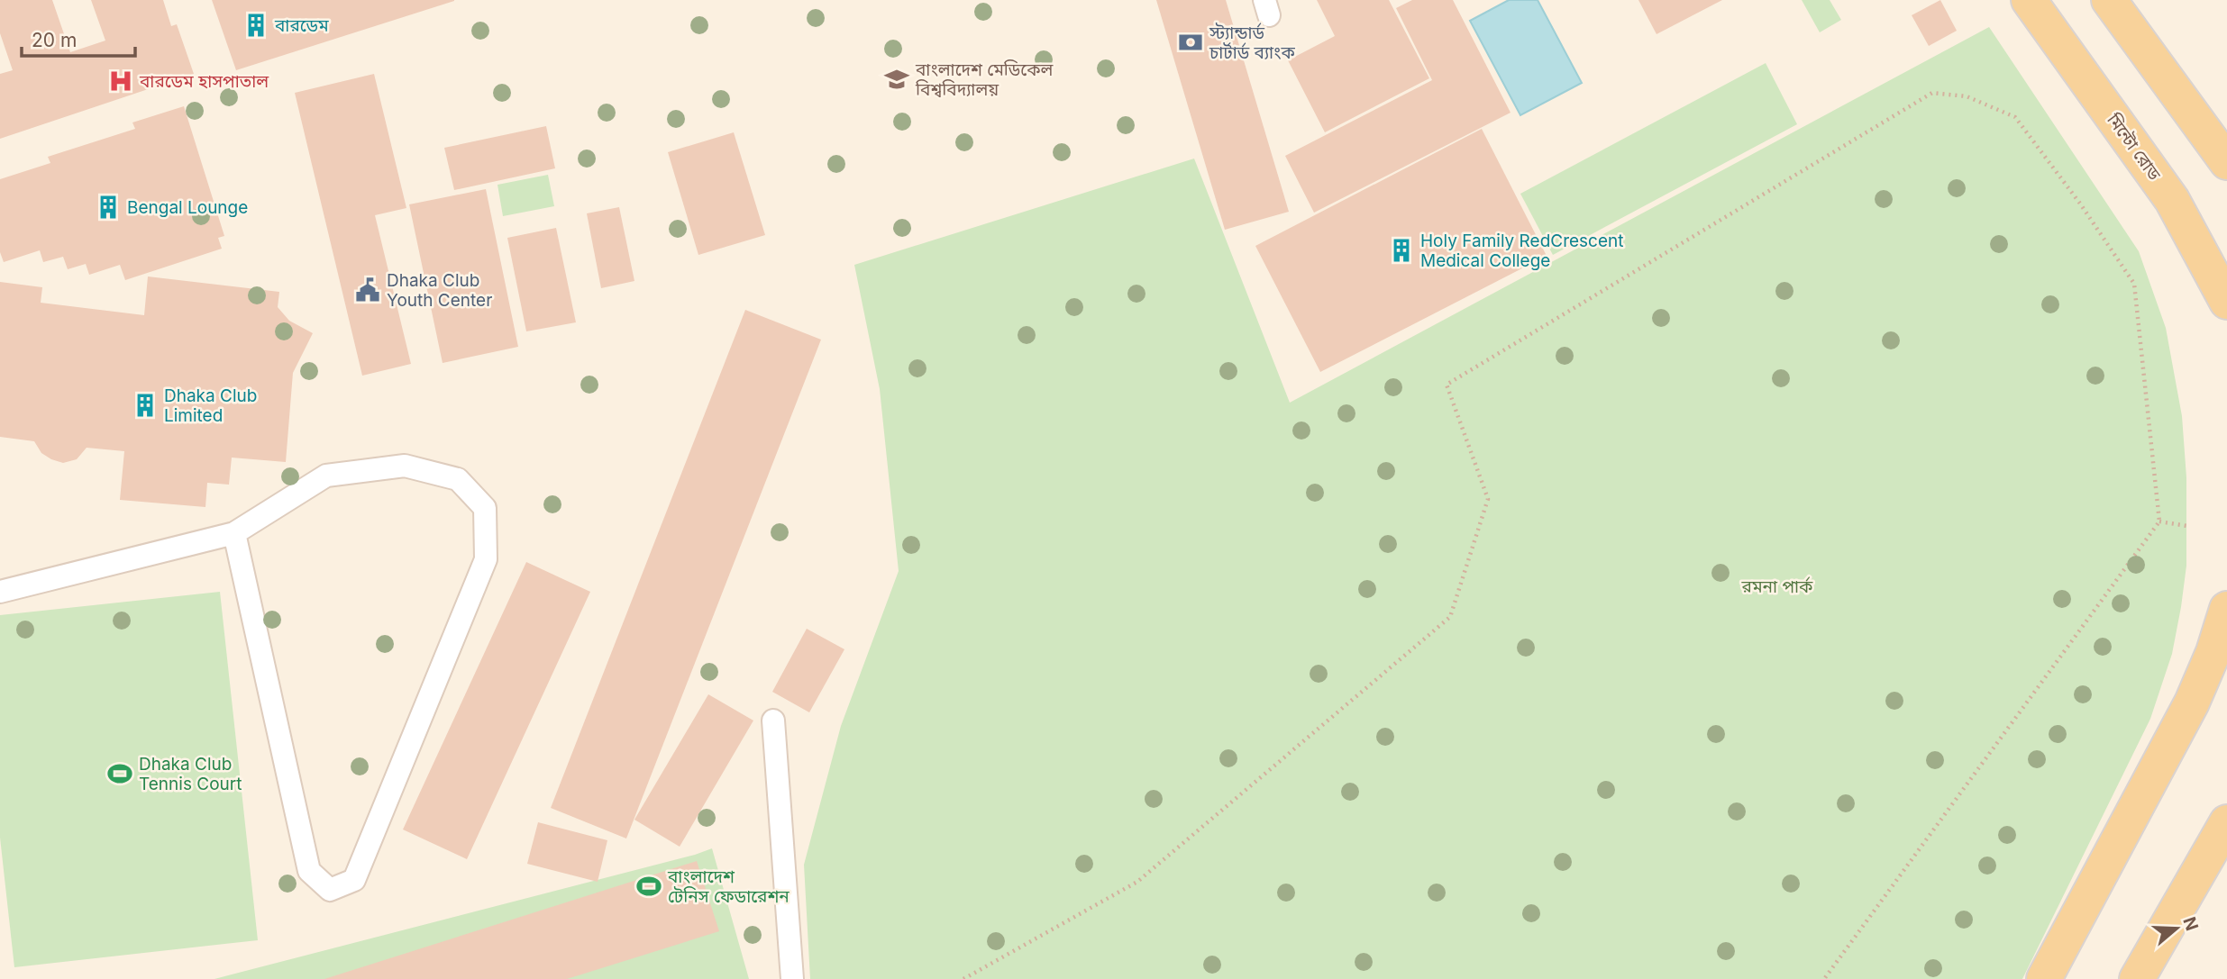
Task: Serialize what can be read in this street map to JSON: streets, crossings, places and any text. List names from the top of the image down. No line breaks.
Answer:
{"streets":{"main road":["মিন্টো রোড"]},"parks":["রমনা পার্ক"],"places":{"building":["বারডেম","Bengal Lounge","Holy Family RedCrescent Medical College","Dhaka Club Limited"],"bank":["স্ট্যান্ডার্ড চার্টার্ড ব্যাংক"],"school or university":["বাংলাদেশ মেডিকেল বিশ্ববিদ্যালয়"],"hospital":["বারডেম হাসপাতাল"],"public building":["Dhaka Club Youth Center"],"sports":["Dhaka Club Tennis Court","বাংলাদেশ টেনিস ফেডারেশন"]},"scale_bar":"20 m","north":"right"}
